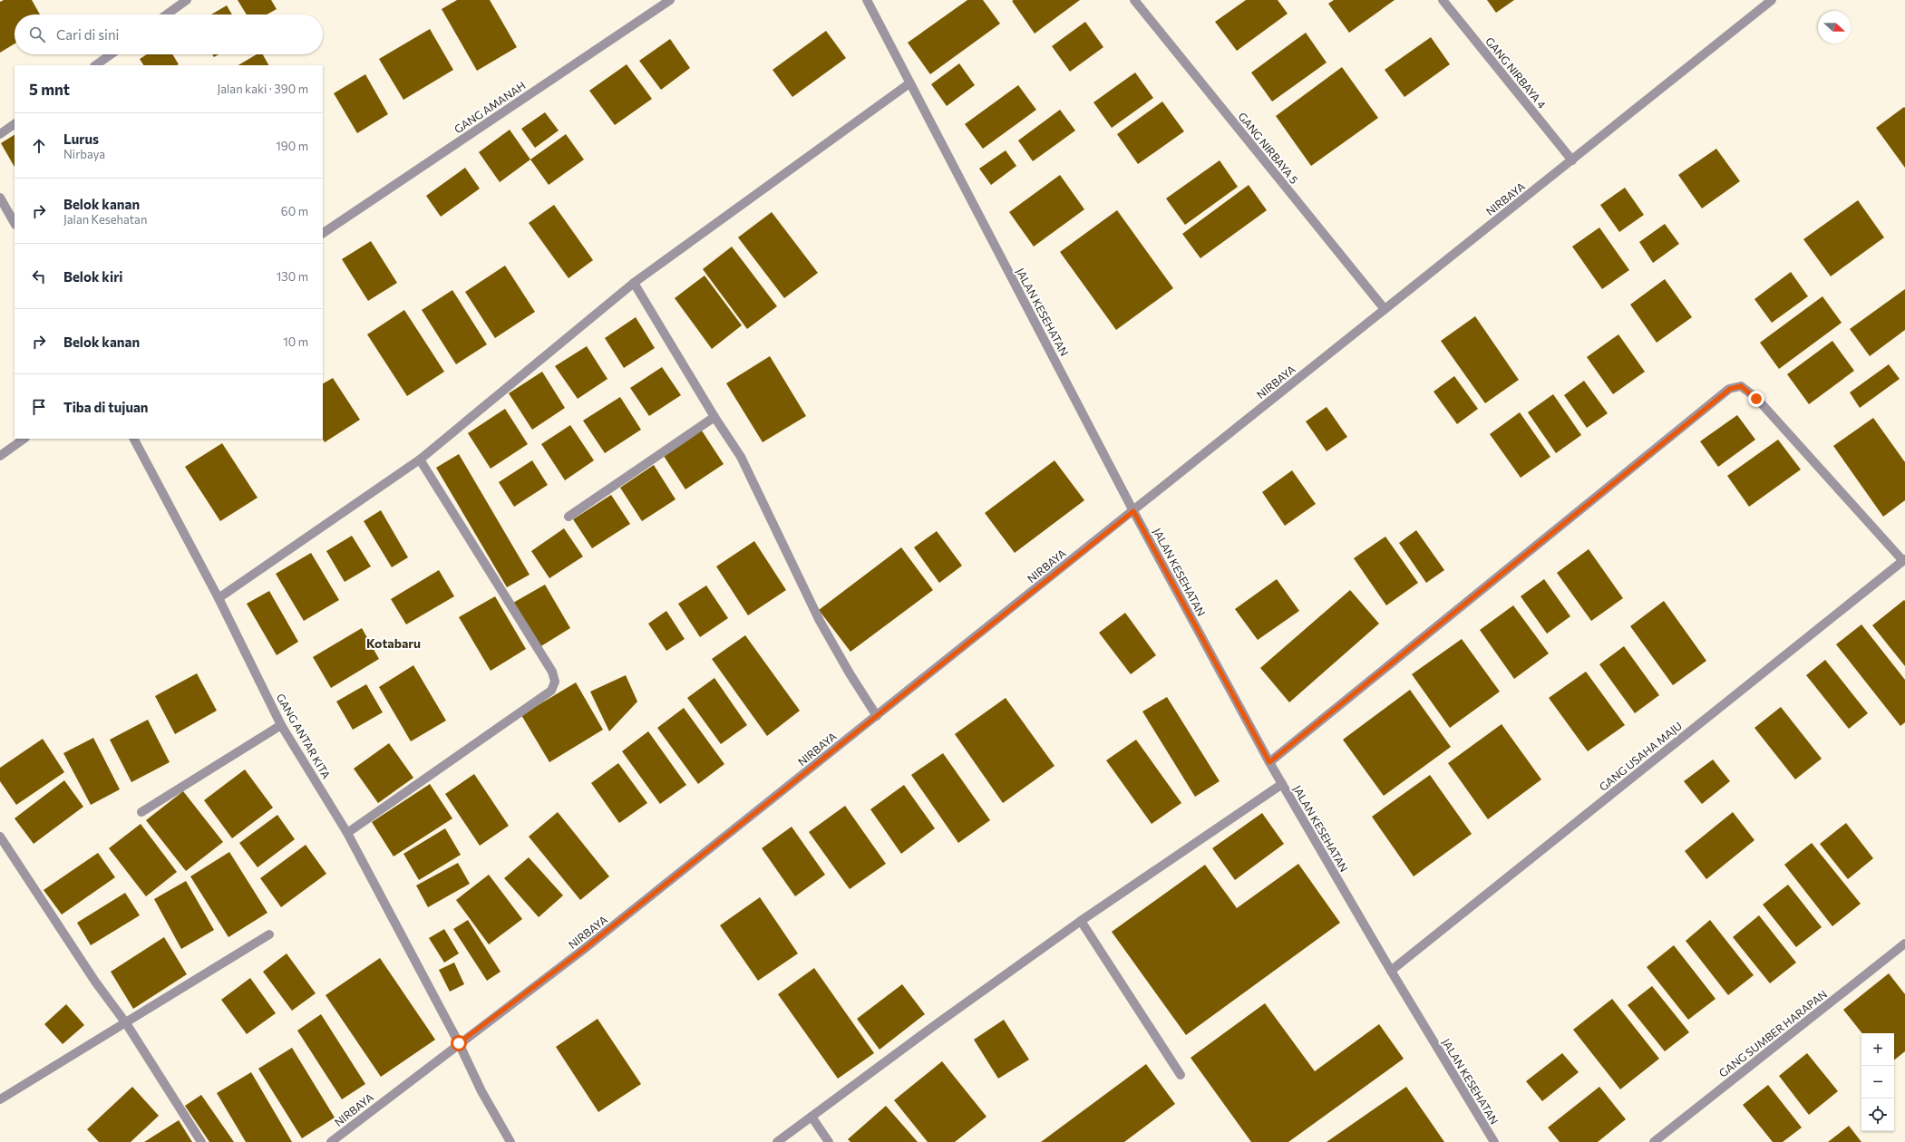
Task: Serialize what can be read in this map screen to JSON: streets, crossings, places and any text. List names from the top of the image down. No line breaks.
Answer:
{"streets":{"street":["GANG NIRBAYA 4","GANG AMANAH","GANG NIRBAYA 5","NIRBAYA","JALAN KESEHATAN","GANG ANTAR KITA","GANG USAHA MAJU","GANG SUMBER HARAPAN"]},"crossings":[["GANG NIRBAYA 4","NIRBAYA"],["GANG NIRBAYA 5","NIRBAYA"],["NIRBAYA","JALAN KESEHATAN"],["NIRBAYA","GANG ANTAR KITA"],["JALAN KESEHATAN","GANG USAHA MAJU"]],"districts":["Kotabaru"],"north":"right","page":{"search":"Cari di sini","heading":["5 mnt","Jalan kaki · 390 m"],"list":[["Lurus","Nirbaya","190 m"],["Belok kanan","Jalan Kesehatan","60 m"],["Belok kiri","130 m"],["Belok kanan","10 m"],"Tiba di tujuan"],"map_buttons":["+","−"]}}
